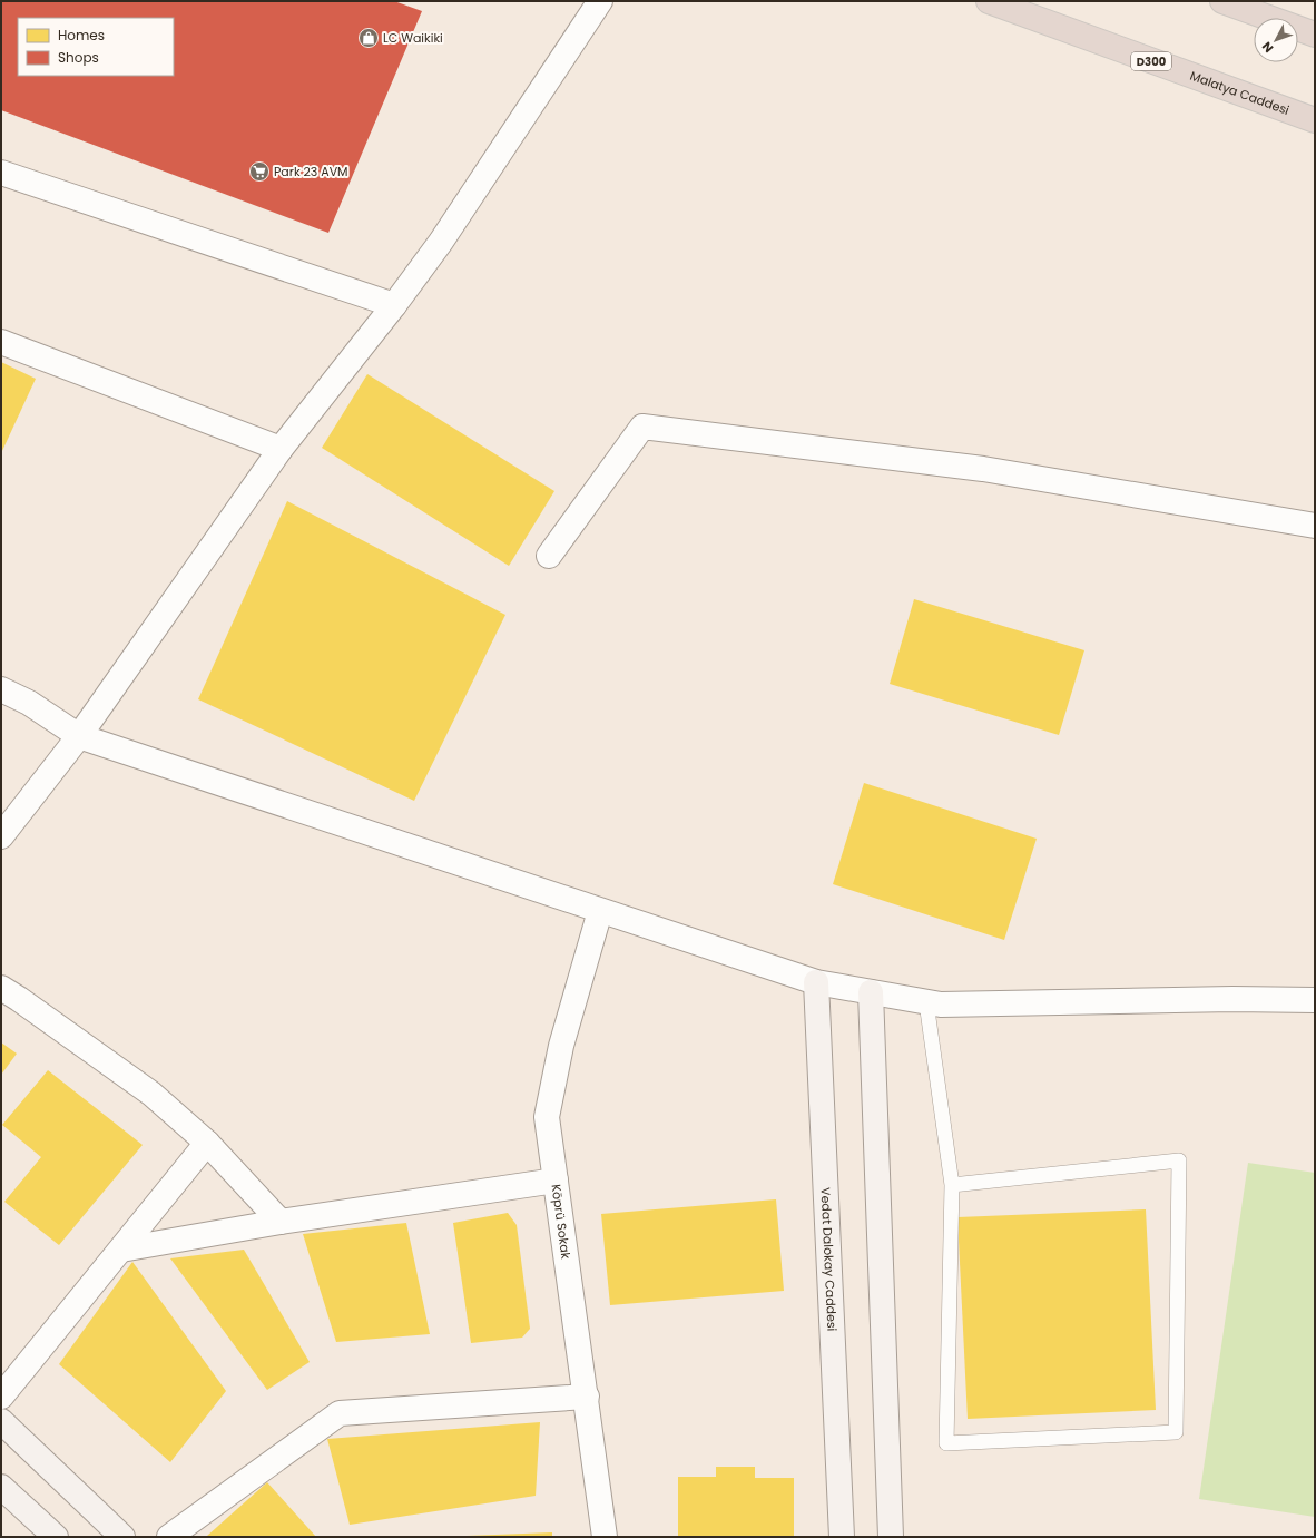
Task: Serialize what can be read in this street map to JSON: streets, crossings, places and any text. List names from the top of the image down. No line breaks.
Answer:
{"streets":{"highway":["D300","Malatya Caddesi"],"main road":["Vedat Dalokay Caddesi"],"street":["Köprü Sokak"]},"places":{"shop":["LC Waikiki"],"supermarket":["Park 23 AVM"]},"legend":["Homes","Shops"],"north":"bottom left"}
